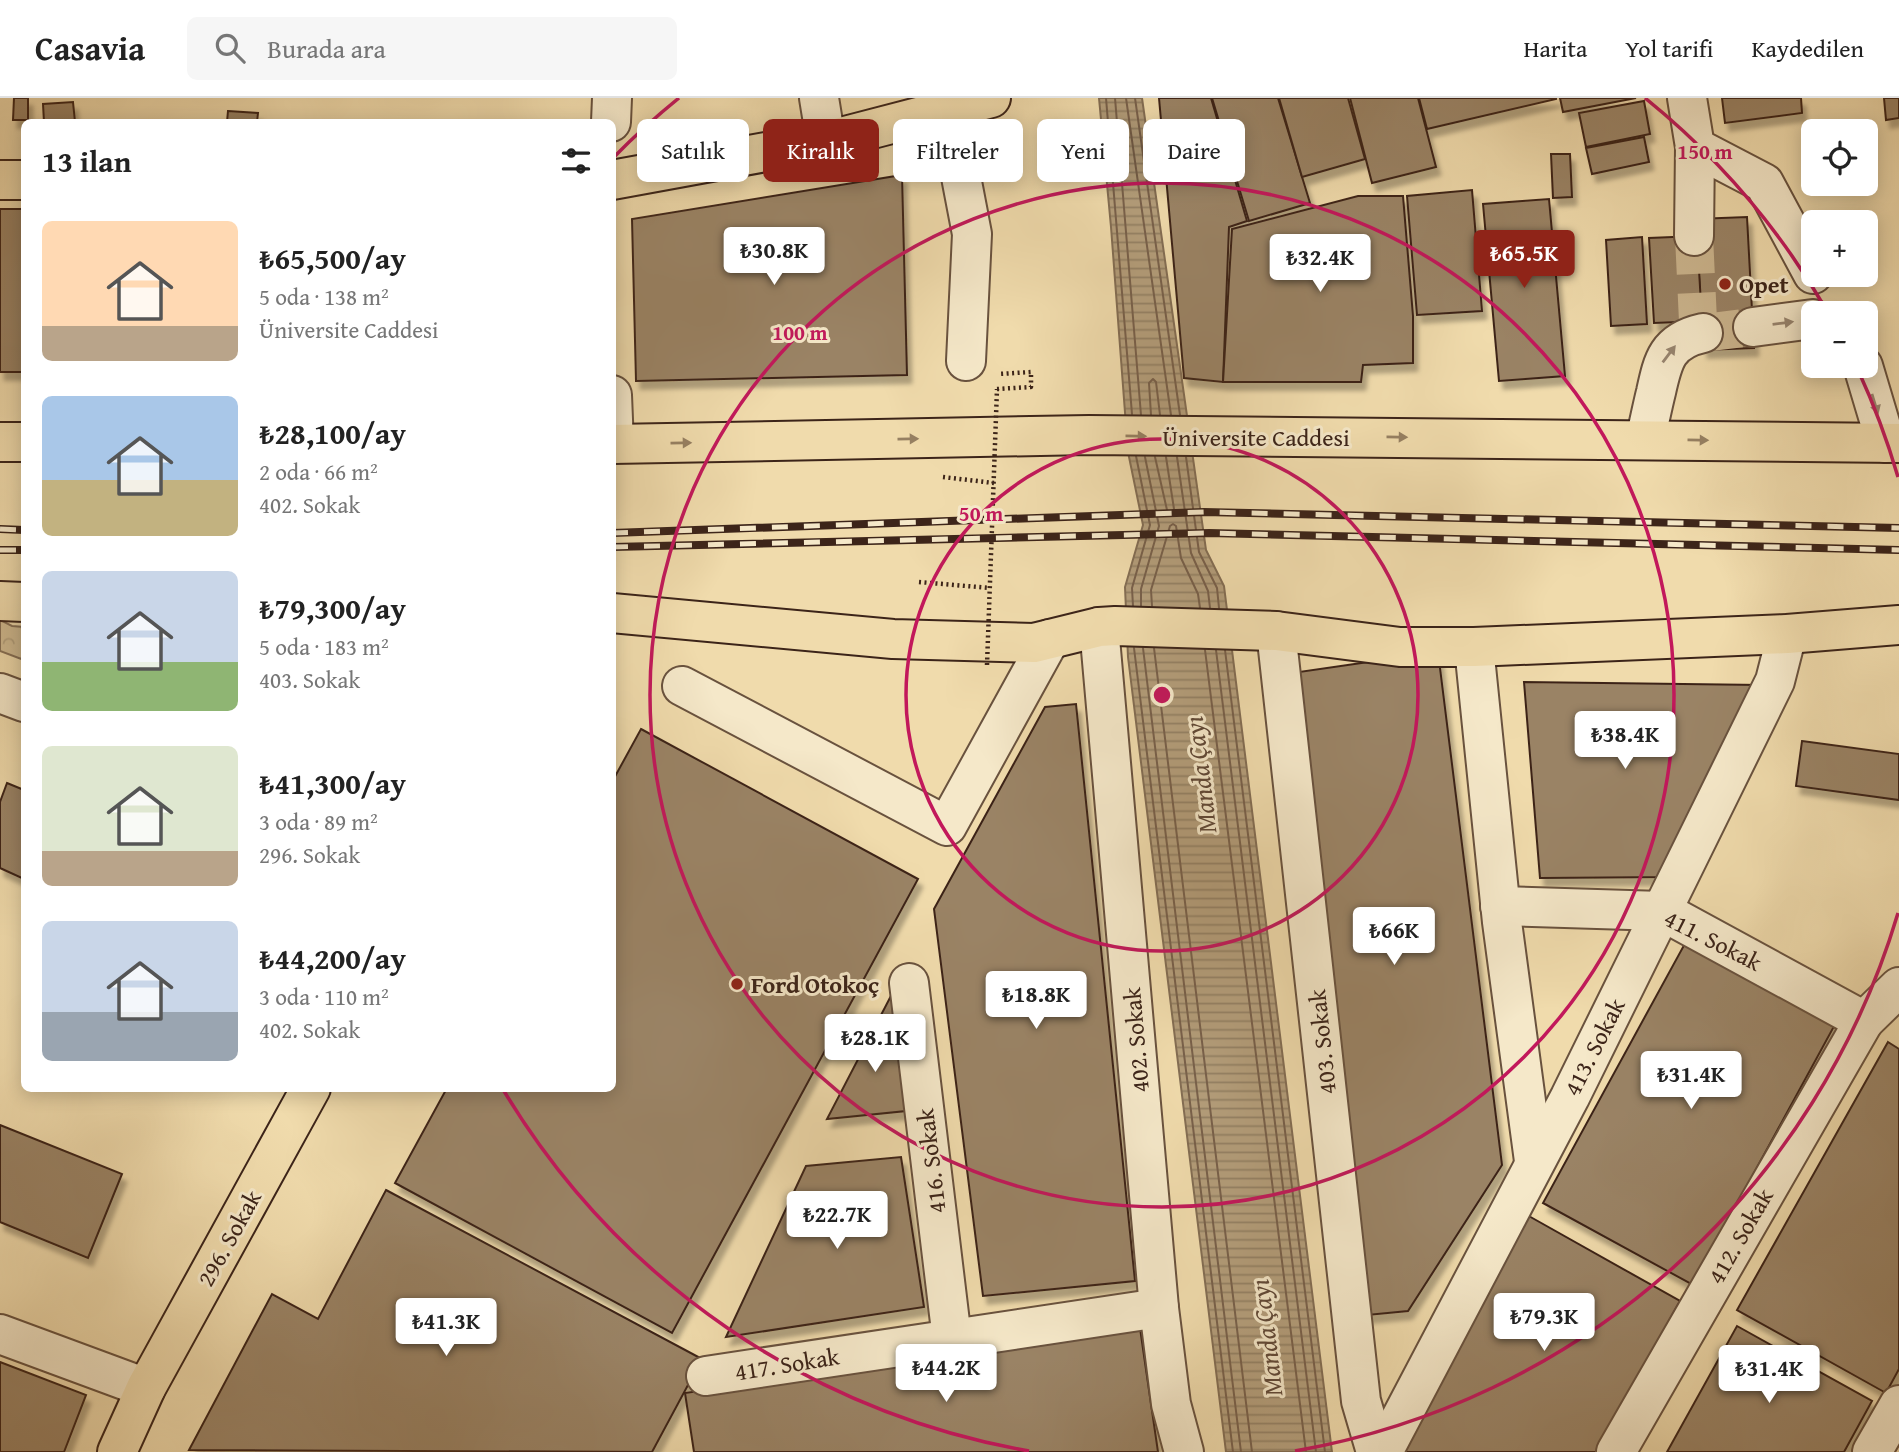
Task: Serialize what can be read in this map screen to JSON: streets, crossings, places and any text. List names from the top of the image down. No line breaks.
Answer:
{"streets":{"main road":["Üniversite Caddesi","296. Sokak"],"street":["411. Sokak","402. Sokak","403. Sokak","413. Sokak","416. Sokak","412. Sokak","417. Sokak"]},"crossings":[["411. Sokak","413. Sokak"],["411. Sokak","412. Sokak"],["402. Sokak","417. Sokak"],["416. Sokak","417. Sokak"]],"water":["Manda Çayı"],"places":["Opet","Ford Otokoç"],"page":{"header":"Casavia","search":"Burada ara","nav":["Harita","Yol tarifi","Kaydedilen"],"map_buttons":["+","−"],"chip":["Satılık","Kiralık","Filtreler","Yeni","Daire"],"heading":"13 ilan","list":[{"name":"₺65,500/ay","note":"5 oda · 138 m² · Üniversite Caddesi"},{"name":"₺28,100/ay","note":"2 oda · 66 m² · 402. Sokak"},{"name":"₺79,300/ay","note":"5 oda · 183 m² · 403. Sokak"},{"name":"₺41,300/ay","note":"3 oda · 89 m² · 296. Sokak"},{"name":"₺44,200/ay","note":"3 oda · 110 m² · 402. Sokak"}],"price":["₺30.8K","₺65.5K","₺32.4K","₺38.4K","₺66K","₺18.8K","₺28.1K","₺31.4K","₺22.7K","₺79.3K","₺41.3K","₺44.2K","₺31.4K"]},"rings":["150 m","100 m","50 m"]}
